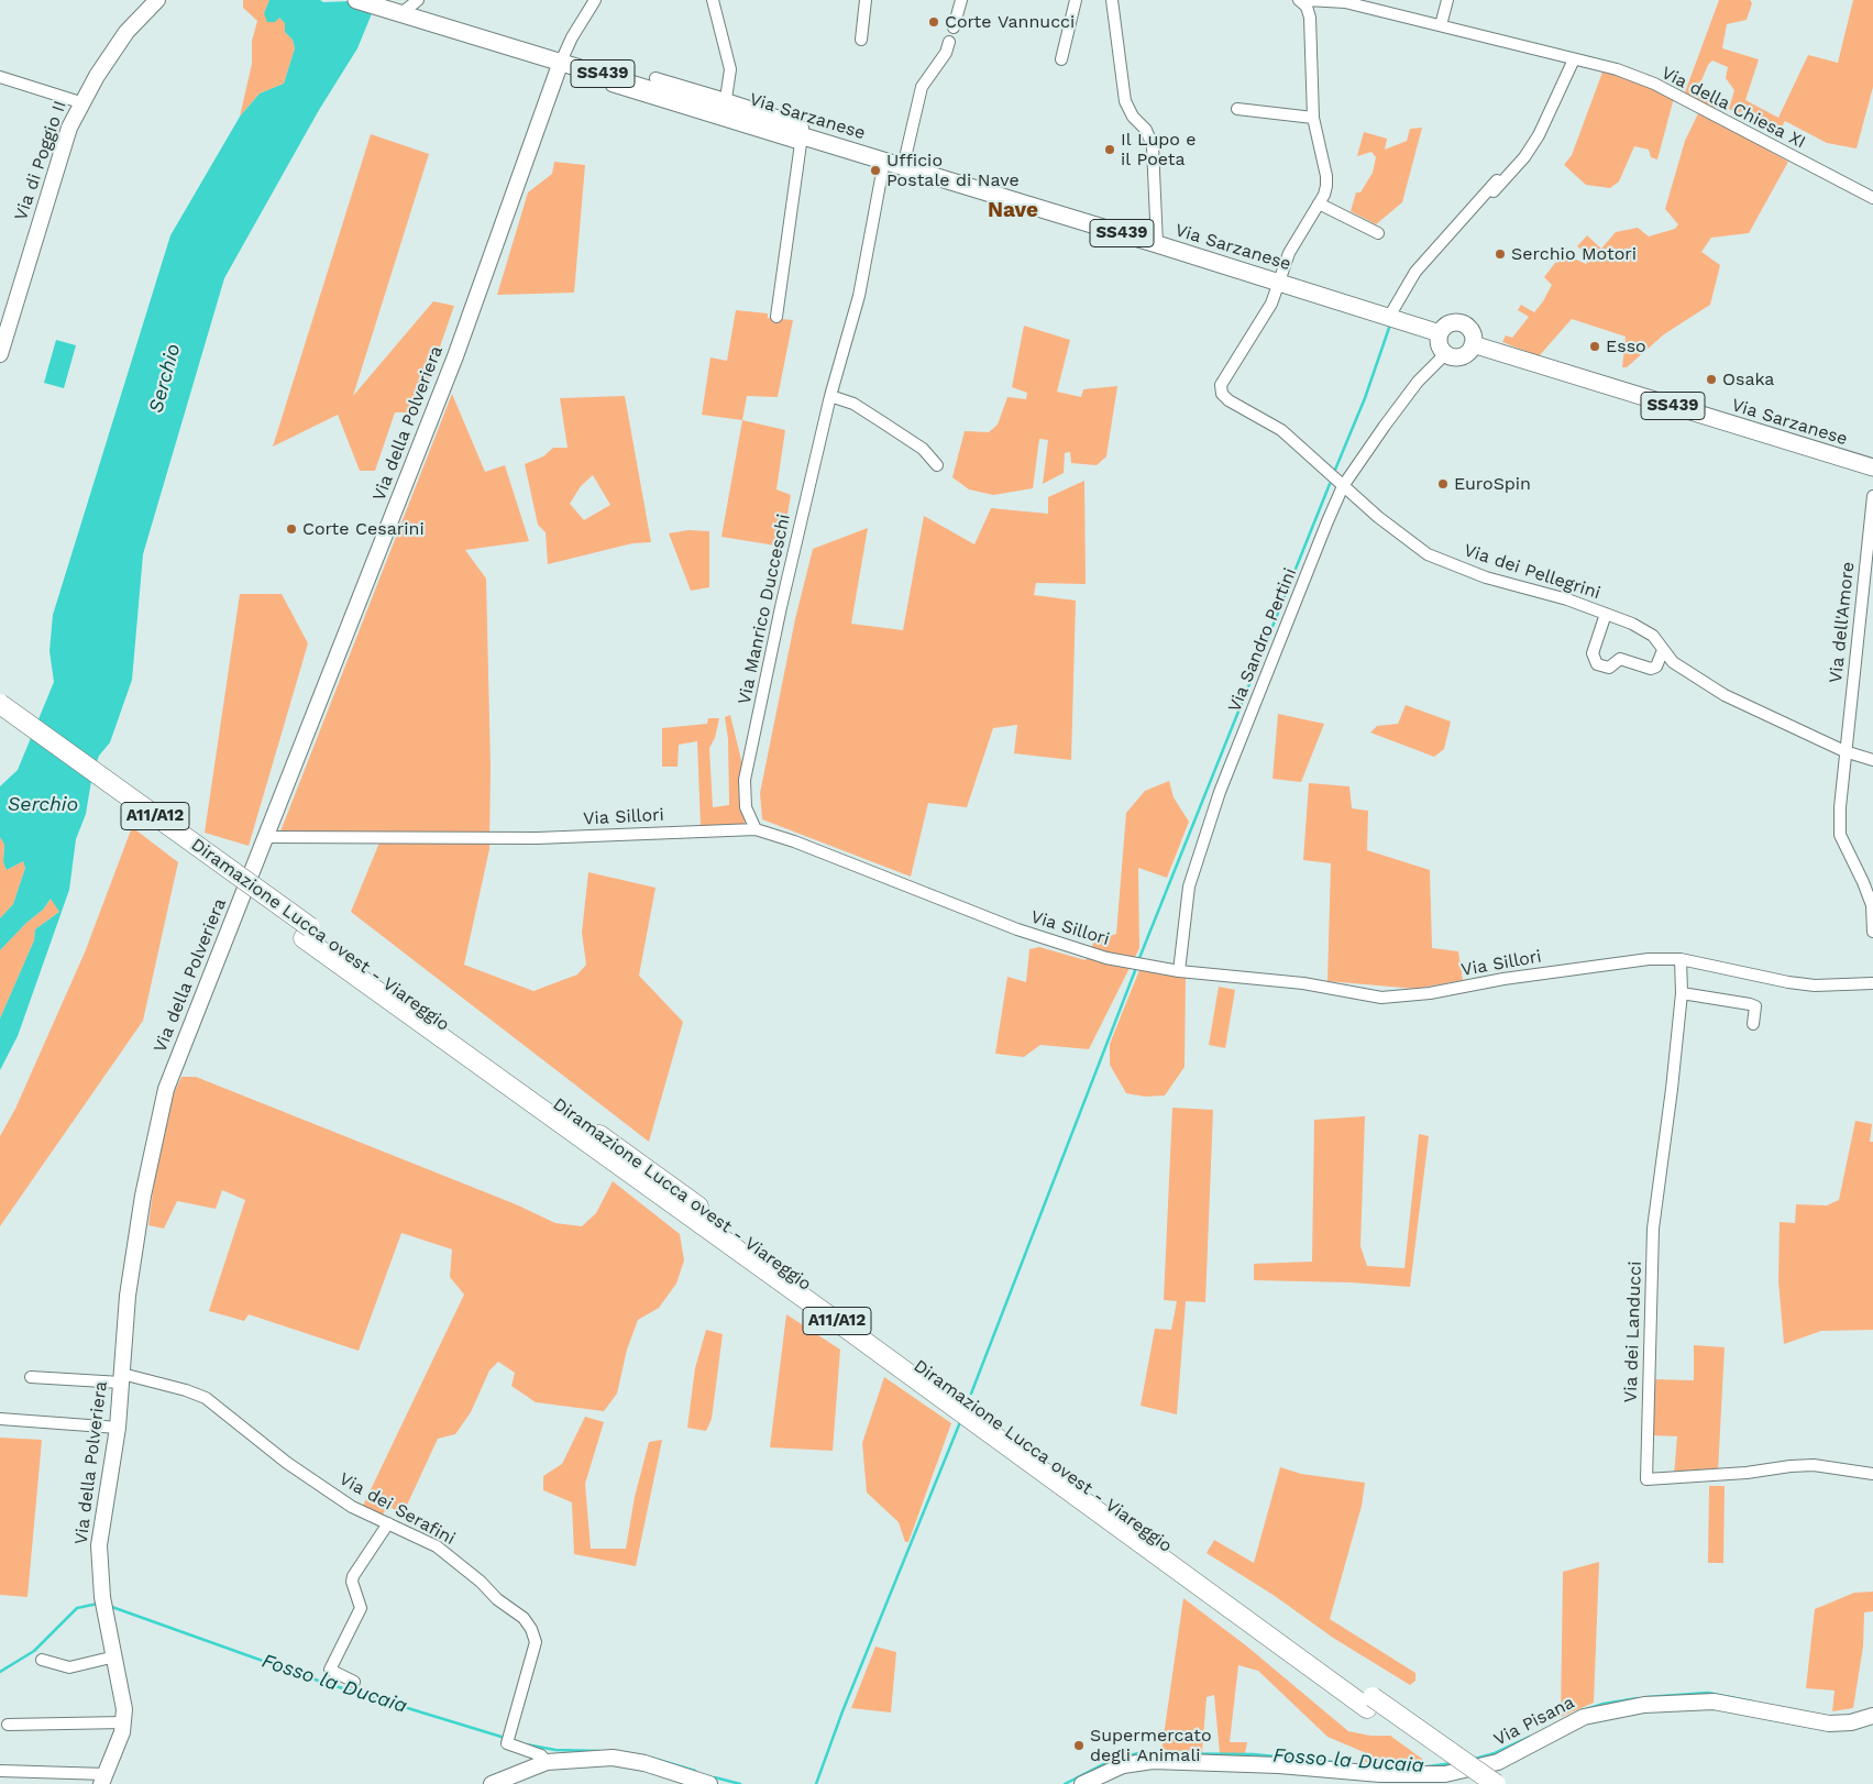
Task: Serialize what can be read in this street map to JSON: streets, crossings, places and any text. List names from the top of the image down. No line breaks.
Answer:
{"streets":{"highway":["A11/A12","Diramazione Lucca ovest - Viareggio"],"main road":["SS439","Via Sarzanese"],"street":["Via della Chiesa XI","Via di Poggio II","Via della Polveriera","Via dei Pellegrini","Via Manrico Ducceschi","Via dell'Amore","Via Sandro Pertini","Via Sillori","Via dei Landucci","Via dei Serafini","Via Pisana"]},"crossings":[["SS439","Via Sarzanese"],["Via Sarzanese","Via della Polveriera"],["Via Sarzanese","Via dei Pellegrini"],["Via Sarzanese","Via Manrico Ducceschi"],["Via Sarzanese","Via Sandro Pertini"],["Via della Polveriera","Via Sillori"],["Via della Polveriera","Via dei Serafini"],["Via dei Pellegrini","Via dell'Amore"],["Via dei Pellegrini","Via Sandro Pertini"],["Via Manrico Ducceschi","Via Sillori"],["Via Sandro Pertini","Via Sillori"],["Via Sillori","Via dei Landucci"]],"districts":["Nave"],"water":["Serchio","Fosso la Ducaia"],"places":["Corte Vannucci","Il Lupo e il Poeta","Ufficio Postale di Nave","Serchio Motori","Esso","Osaka","EuroSpin","Corte Cesarini","Supermercato degli Animali"]}
